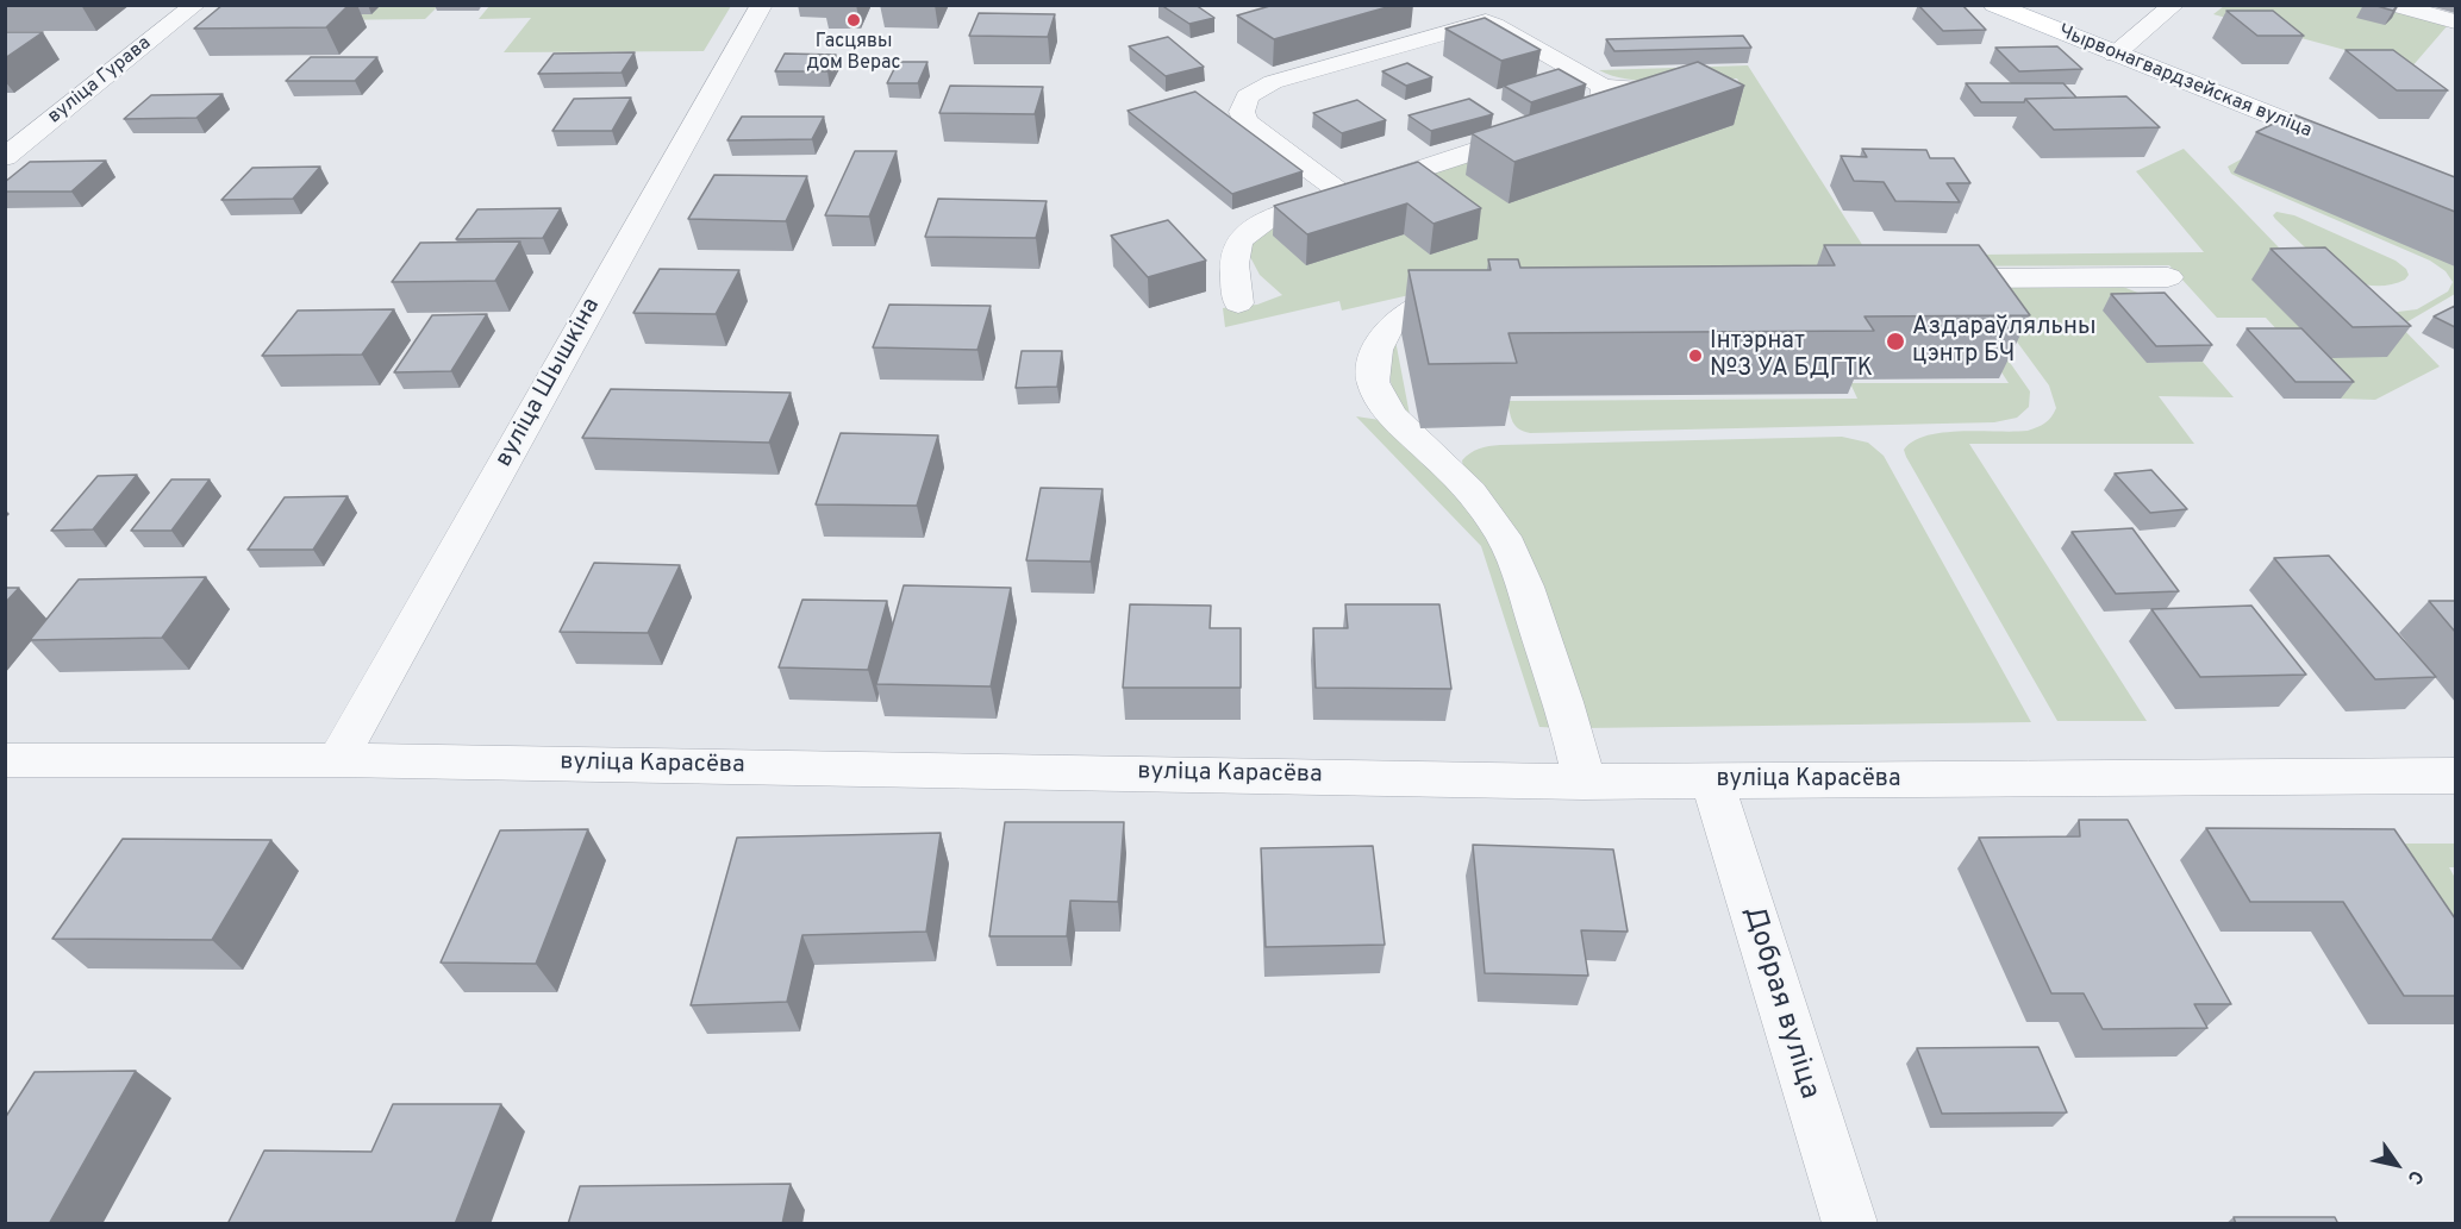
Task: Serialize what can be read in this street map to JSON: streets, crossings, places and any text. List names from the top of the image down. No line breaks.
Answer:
{"streets":{"main road":["Чырвонагвардзейская вуліца"],"street":["вуліца Гурава","вуліца Шышкіна","вуліца Карасёва","Добрая вуліца"]},"crossings":[["вуліца Шышкіна","вуліца Карасёва"],["вуліца Карасёва","Добрая вуліца"]],"places":["Гасцявы дом Верас","Аздараўляльны цэнтр БЧ","Інтэрнат №3 УА БДГТК"],"north":"bottom right"}
